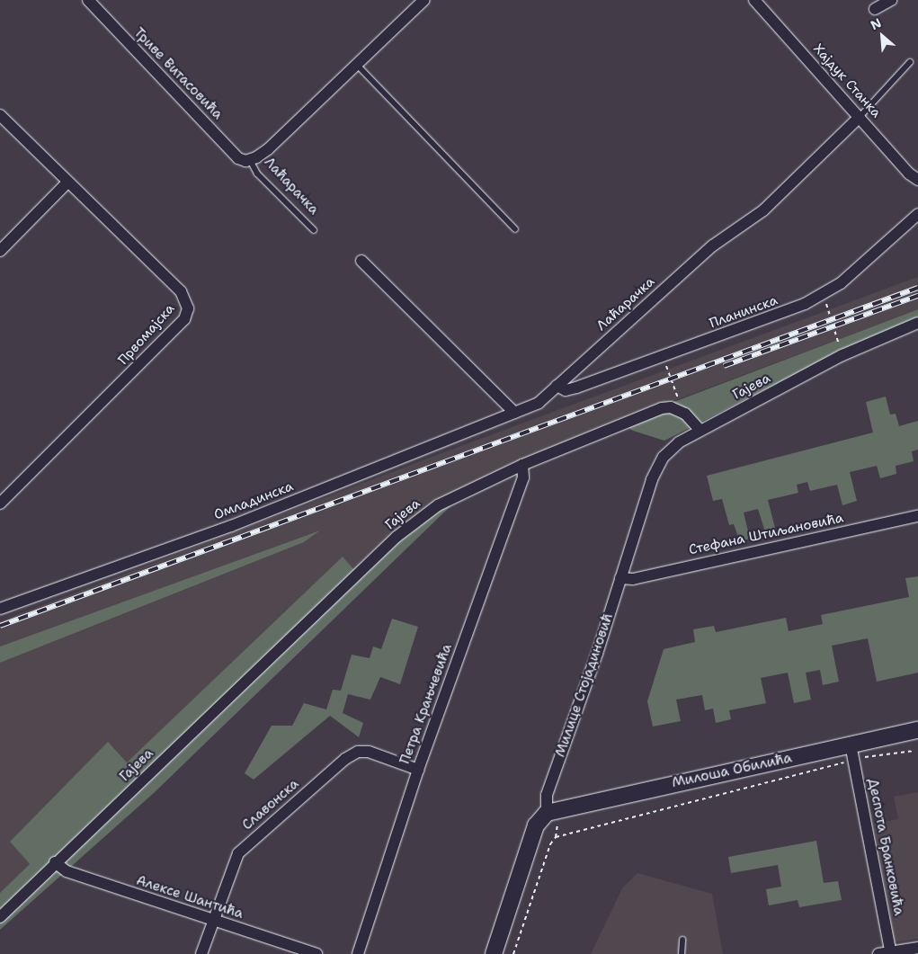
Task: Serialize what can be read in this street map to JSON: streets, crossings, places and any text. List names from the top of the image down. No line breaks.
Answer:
{"streets":{"street":["Триве Витасовића","Хајдук Станка","Лаћарачка","Планинска","Првомајска","Гајева","Омладинска","Стефана Штиљановића","Милице Стојадиновић","Петра Крањчевића","Милоша Обилића","Славонска","Деспота Бранковића","Алексе Шантића"]},"crossings":[["Триве Витасовића","Лаћарачка"],["Хајдук Станка","Лаћарачка"],["Лаћарачка","Планинска"],["Лаћарачка","Омладинска"],["Гајева","Милице Стојадиновић"],["Гајева","Петра Крањчевића"],["Гајева","Алексе Шантића"],["Стефана Штиљановића","Милице Стојадиновић"],["Милице Стојадиновић","Милоша Обилића"],["Петра Крањчевића","Славонска"],["Милоша Обилића","Деспота Бранковића"],["Славонска","Алексе Шантића"]],"north":"top left"}
